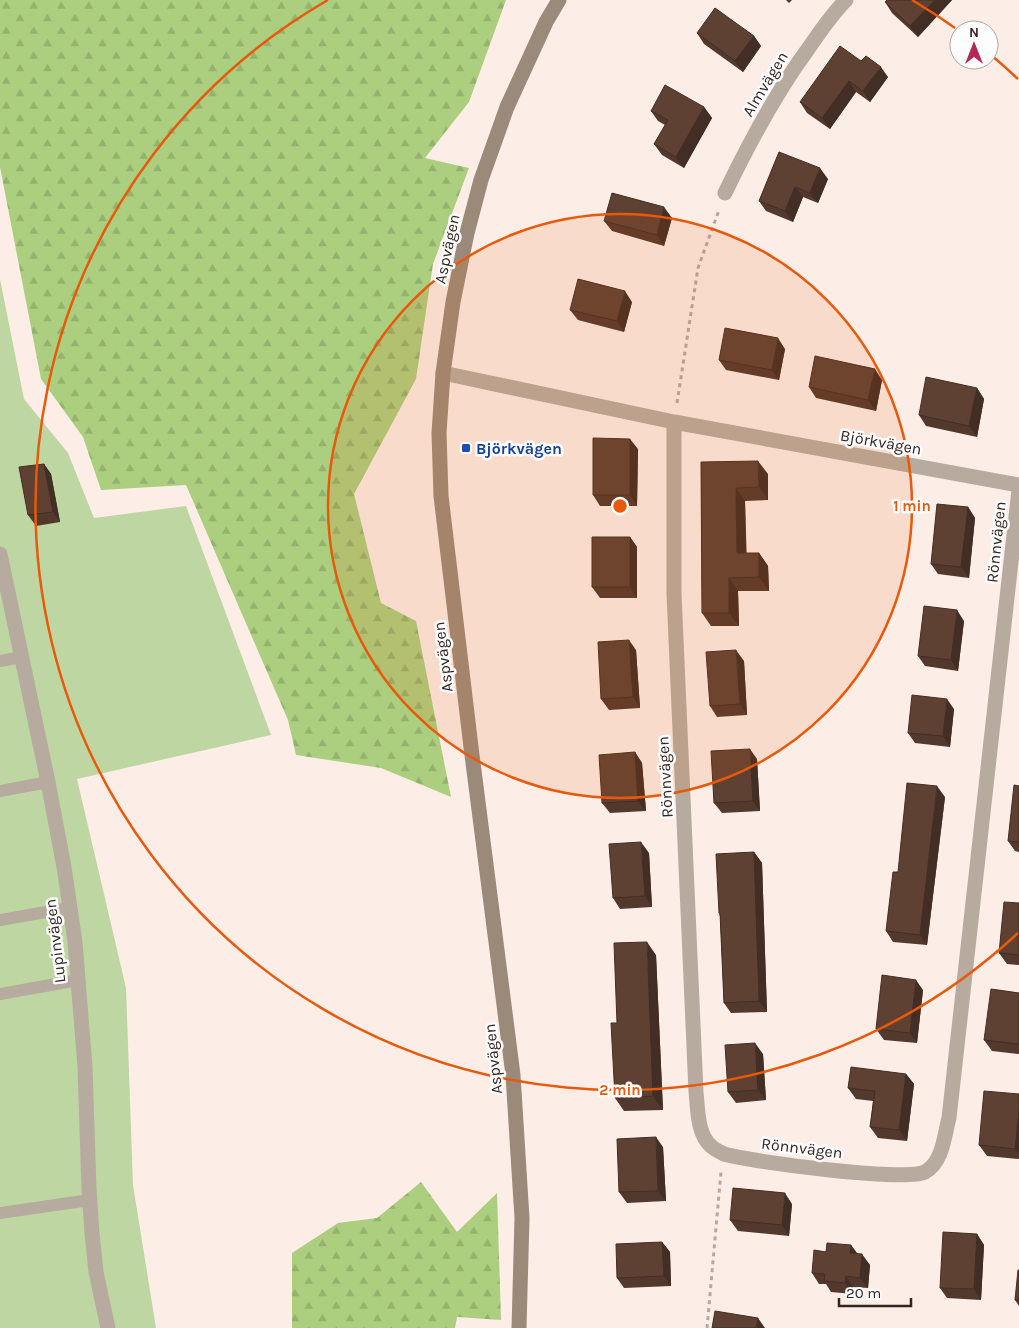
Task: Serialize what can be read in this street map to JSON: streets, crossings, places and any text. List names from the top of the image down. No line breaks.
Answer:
{"streets":{"street":["Almvägen","Aspvägen","Björkvägen","Rönnvägen","Lupinvägen"]},"crossings":[["Aspvägen","Björkvägen"],["Björkvägen","Rönnvägen"]],"places":{"transit":["Björkvägen"]},"scale_bar":"20 m","north":"top","rings":["1 min","2 min"]}
